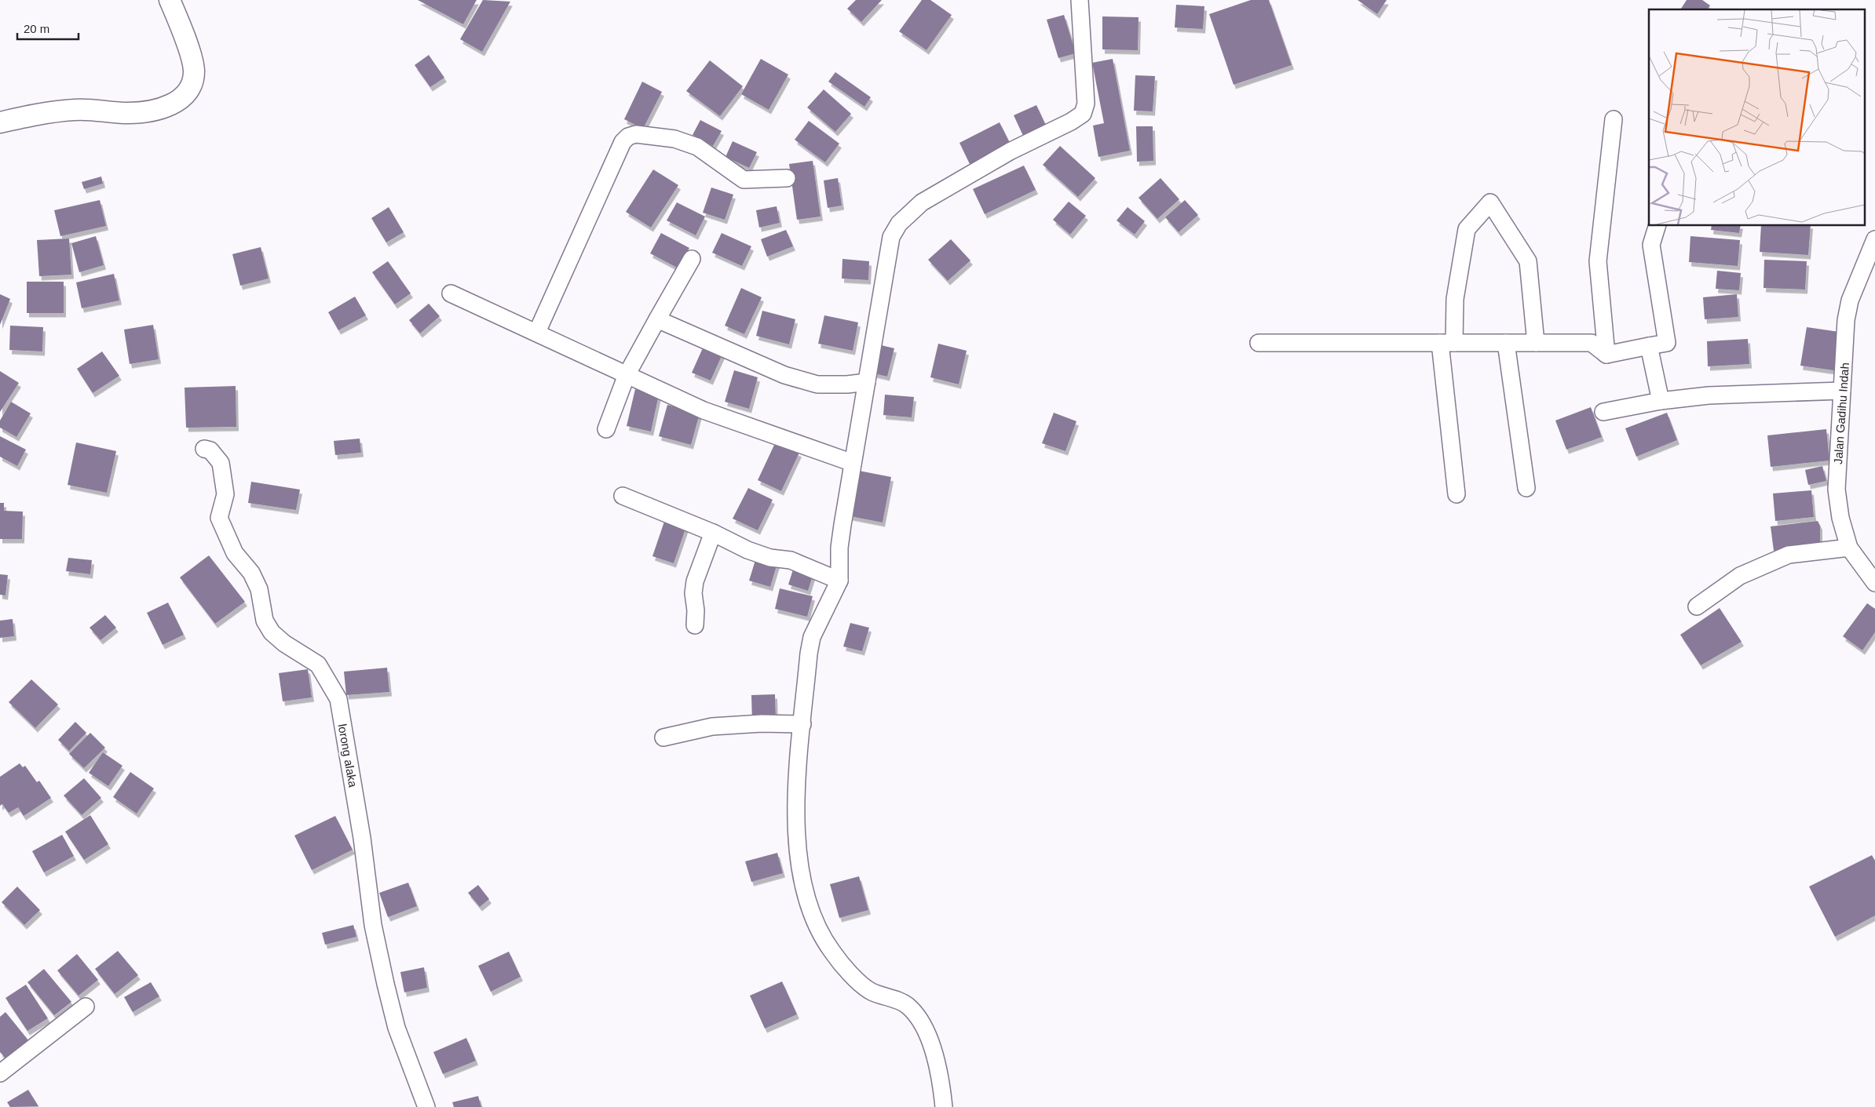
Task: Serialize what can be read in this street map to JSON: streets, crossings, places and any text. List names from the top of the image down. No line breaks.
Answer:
{"streets":{"street":["Jalan Gadihu Indah","lorong alaka"]},"scale_bar":"20 m"}
